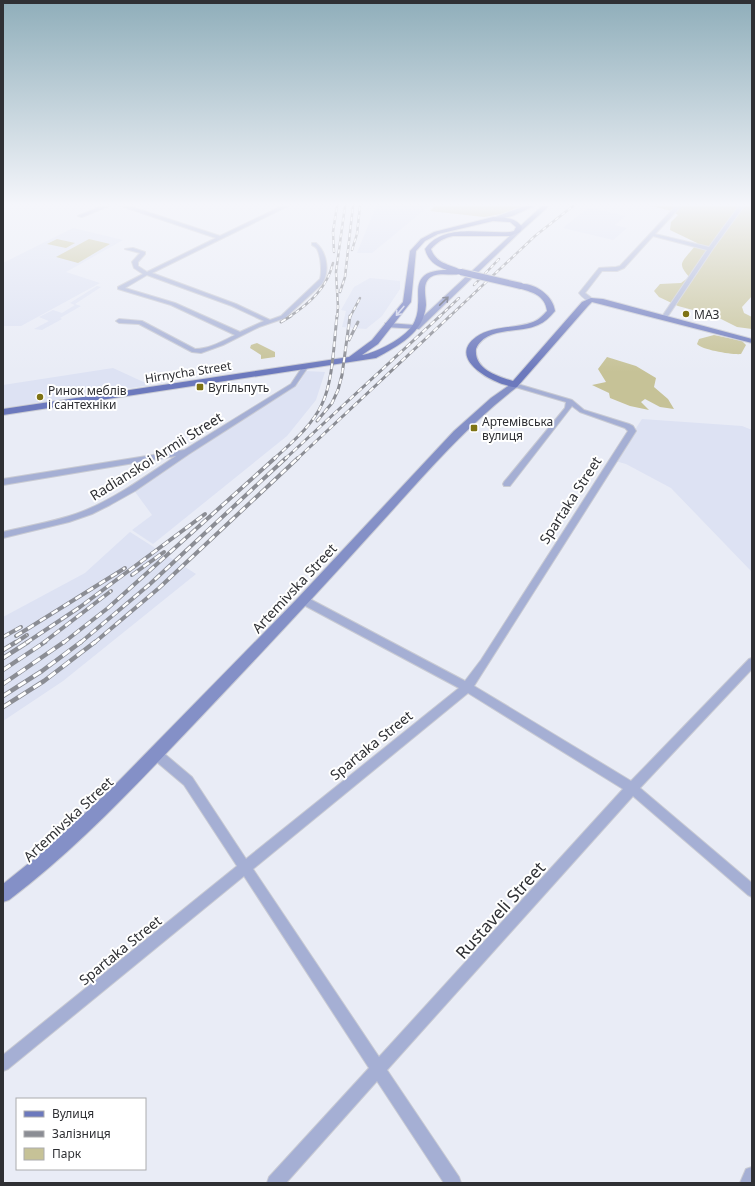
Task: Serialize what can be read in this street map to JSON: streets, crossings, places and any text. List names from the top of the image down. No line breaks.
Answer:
{"streets":{"main road":["Hirnycha Street","Artemivska Street"],"street":["Radianskoi Armii Street","Spartaka Street","Rustaveli Street"]},"crossings":[["Hirnycha Street","Radianskoi Armii Street"],["Spartaka Street","Artemivska Street"]],"places":{"other":["МАЗ","Ринок меблів і сантехніки"],"transit":["Вугільпуть","Артемівська вулиця"]},"legend":["Вулиця","Залізниця","Парк"]}
